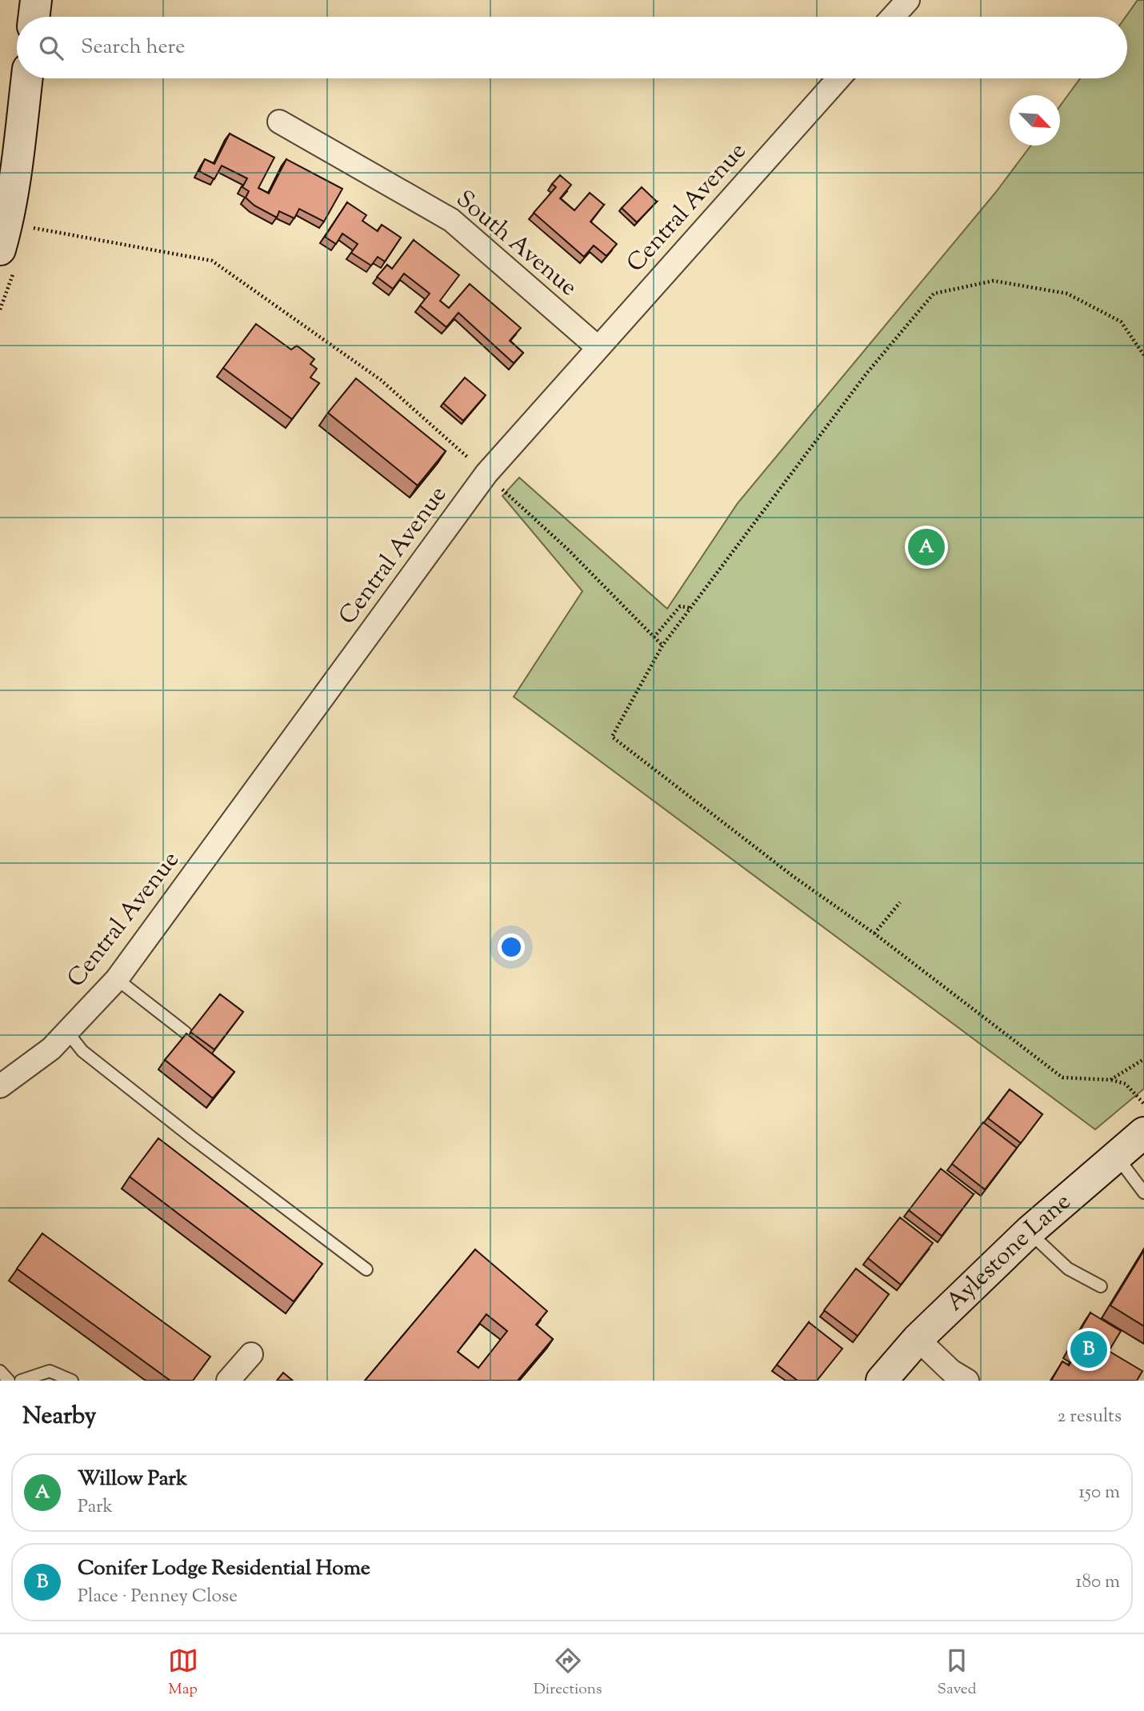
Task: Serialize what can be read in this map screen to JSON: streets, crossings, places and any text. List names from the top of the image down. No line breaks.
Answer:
{"streets":{"main road":["Aylestone Lane"],"street":["Central Avenue","South Avenue"]},"crossings":[["Central Avenue","South Avenue"]],"north":"bottom right","page":{"search":"Search here","pins":["A","B"],"heading":["Nearby","2 results"],"list":[{"mark":"A","name":"Willow Park","note":"Park","value":"150 m"},{"mark":"B","name":"Conifer Lodge Residential Home","note":"Place · Penney Close","value":"180 m"}],"nav":["Map","Directions","Saved"]}}
